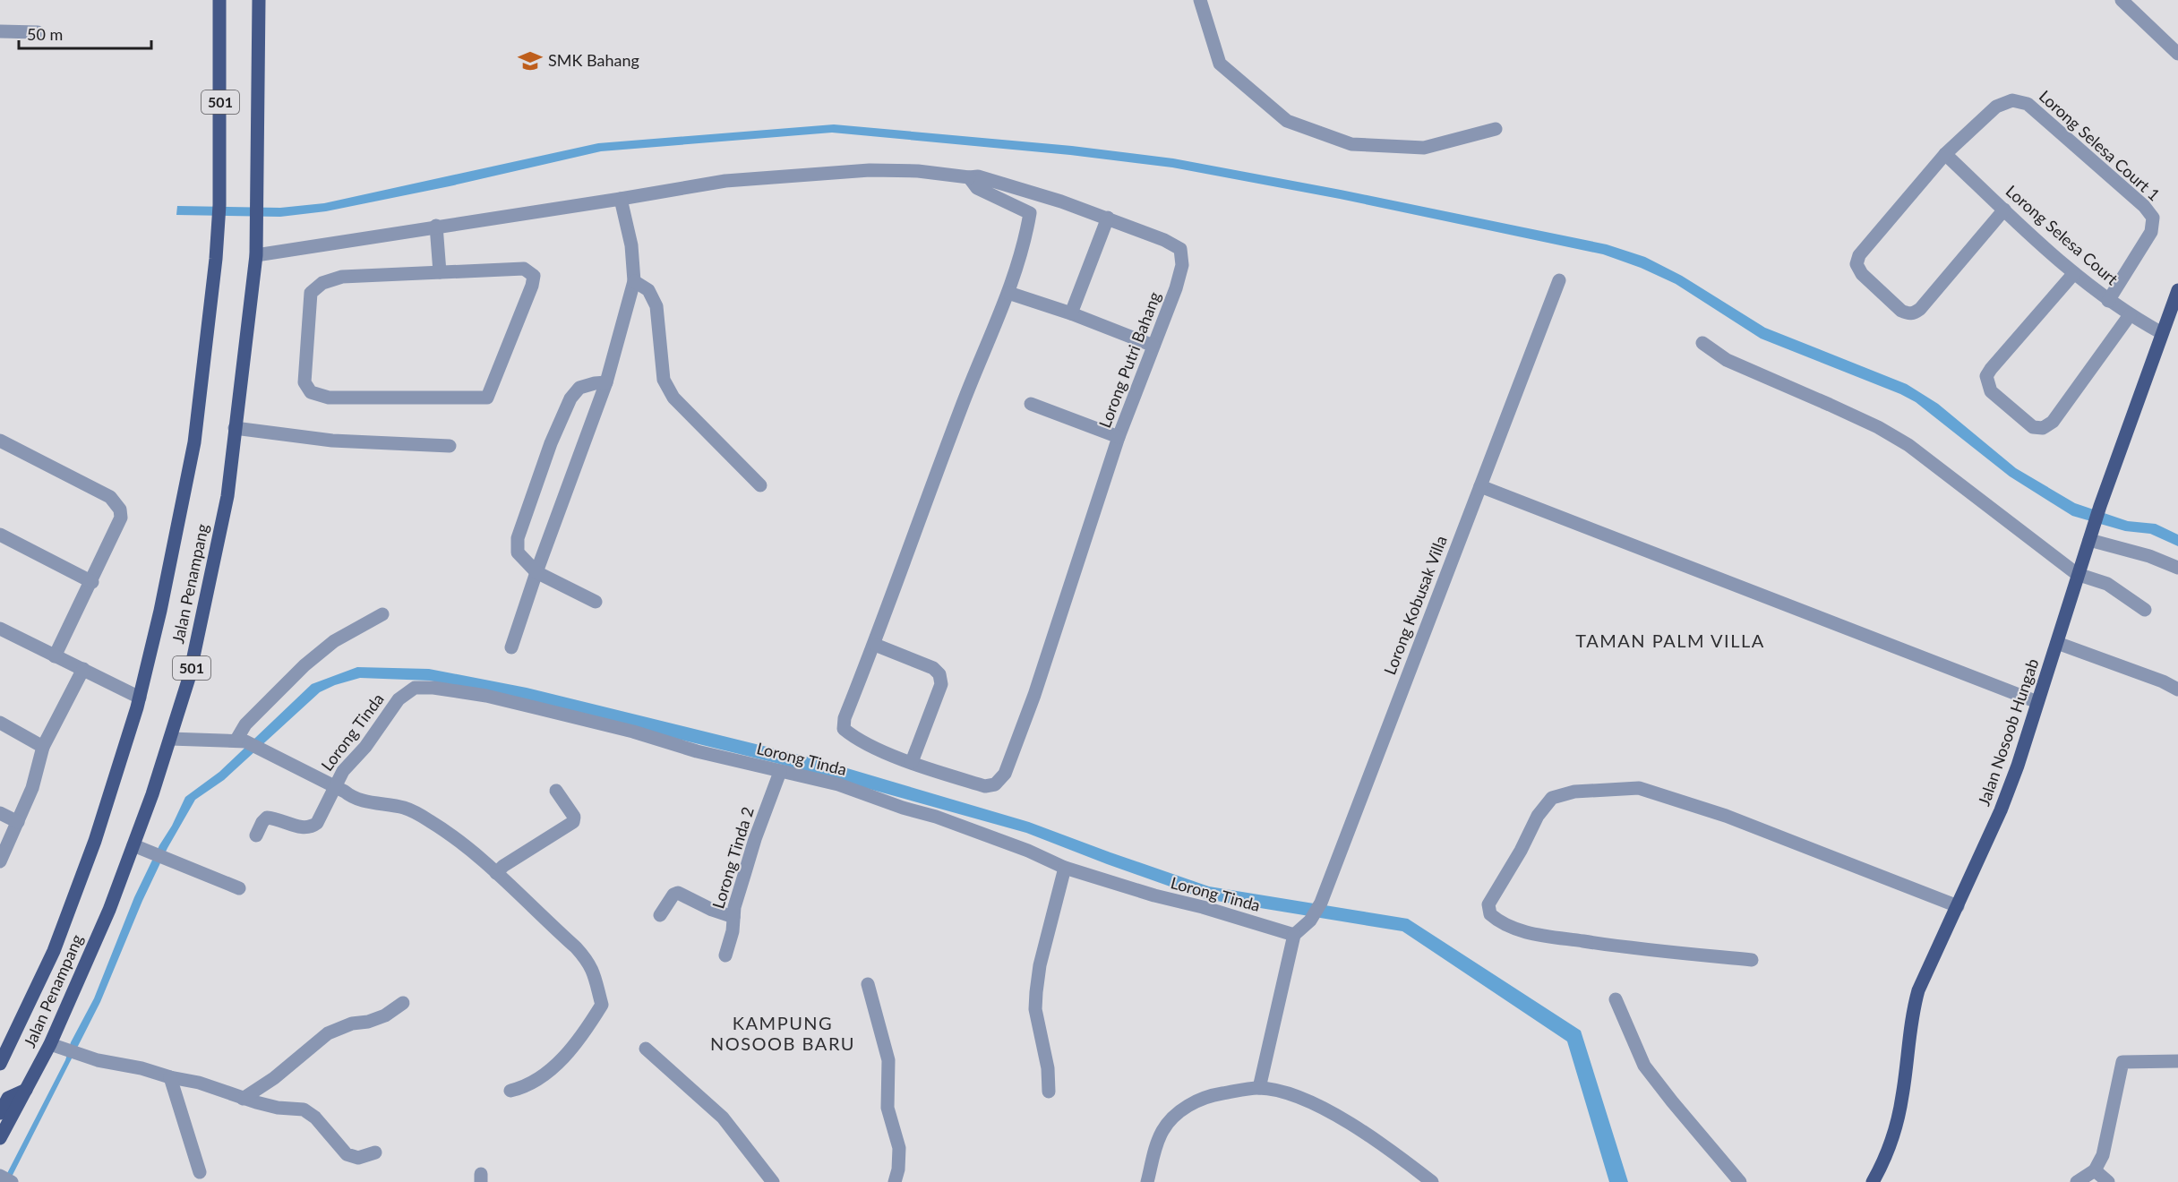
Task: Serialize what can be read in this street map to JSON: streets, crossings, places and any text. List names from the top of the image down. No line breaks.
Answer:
{"streets":{"main road":["501","Jalan Penampang","Jalan Nosoob Hungab"],"street":["Lorong Selesa Court 1","Lorong Selesa Court","Lorong Putri Bahang","Lorong Kobusak Villa","Lorong Tinda","Lorong Tinda 2"]},"crossings":[["Lorong Selesa Court 1","Lorong Selesa Court"],["Lorong Selesa Court","Jalan Nosoob Hungab"],["Lorong Putri Bahang","Jalan Penampang"],["Lorong Kobusak Villa","Lorong Tinda"],["Lorong Tinda","Lorong Tinda 2"]],"districts":["TAMAN PALM VILLA","KAMPUNG NOSOOB BARU"],"places":{"school or university":["SMK Bahang"]},"scale_bar":"50 m"}
